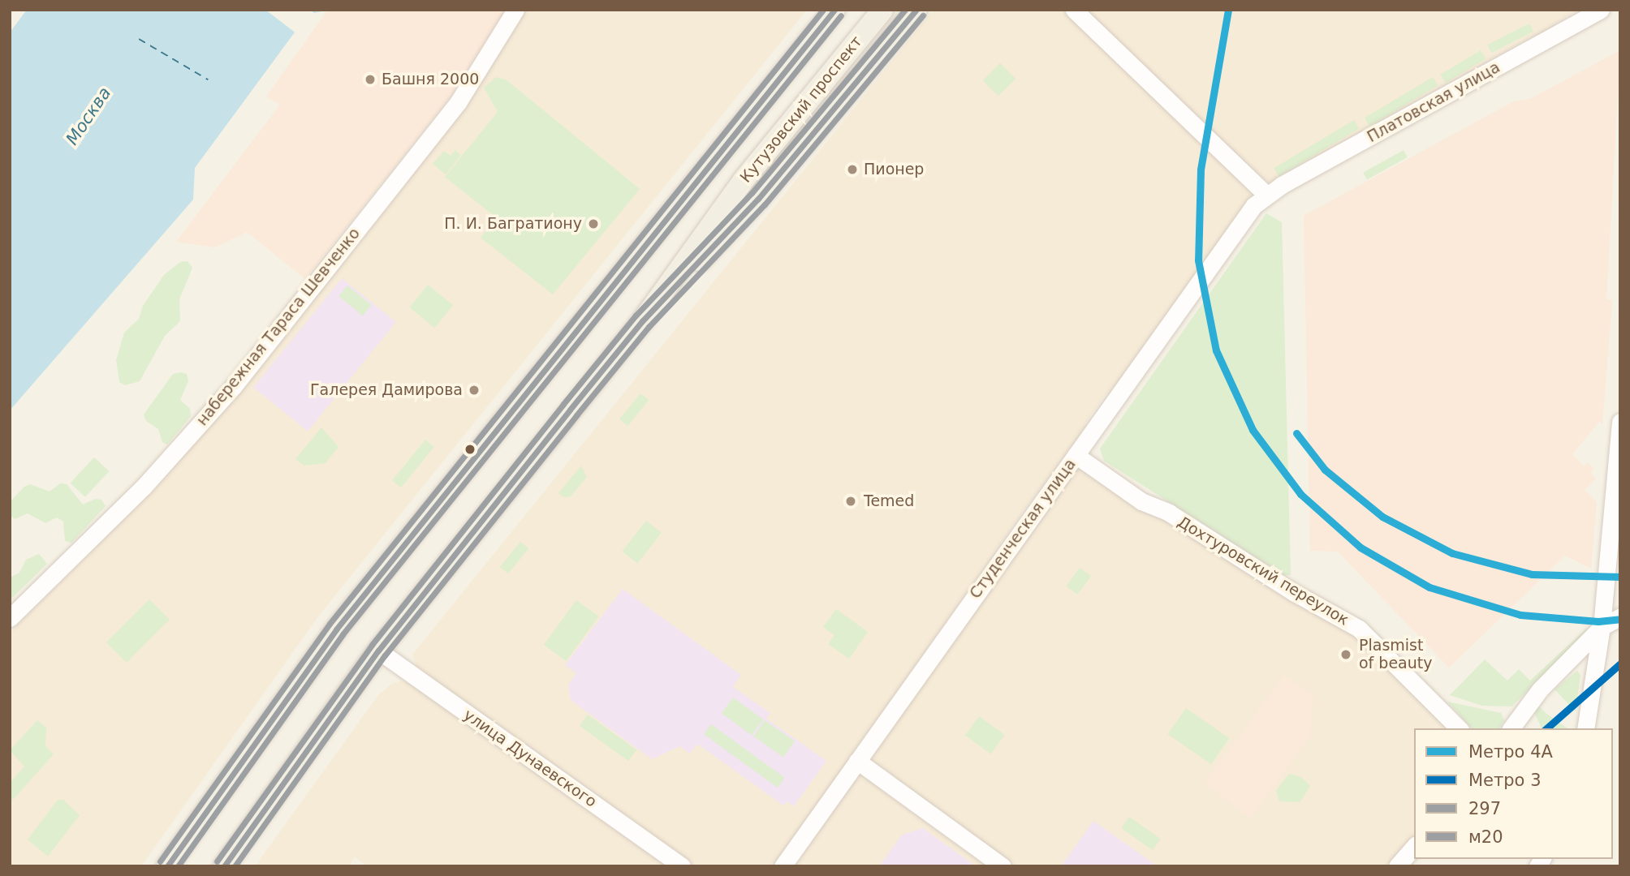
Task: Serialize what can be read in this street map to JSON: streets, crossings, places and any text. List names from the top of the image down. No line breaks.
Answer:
{"streets":{"main road":["Кутузовский проспект"],"street":["Платовская улица","набережная Тараса Шевченко","Студенческая улица","Дохтуровский переулок","улица Дунаевского"]},"crossings":[["Платовская улица","Студенческая улица"],["Кутузовский проспект","улица Дунаевского"],["Студенческая улица","Дохтуровский переулок"]],"water":["Москва"],"places":["Башня 2000","Пионер","П. И. Багратиону","Галерея Дамирова","Temed","Plasmist of beauty"],"lines":["metro line 4А","transit line 297","transit line м20","metro line 3"],"legend":["Метро 4А","Метро 3","297","м20"]}
